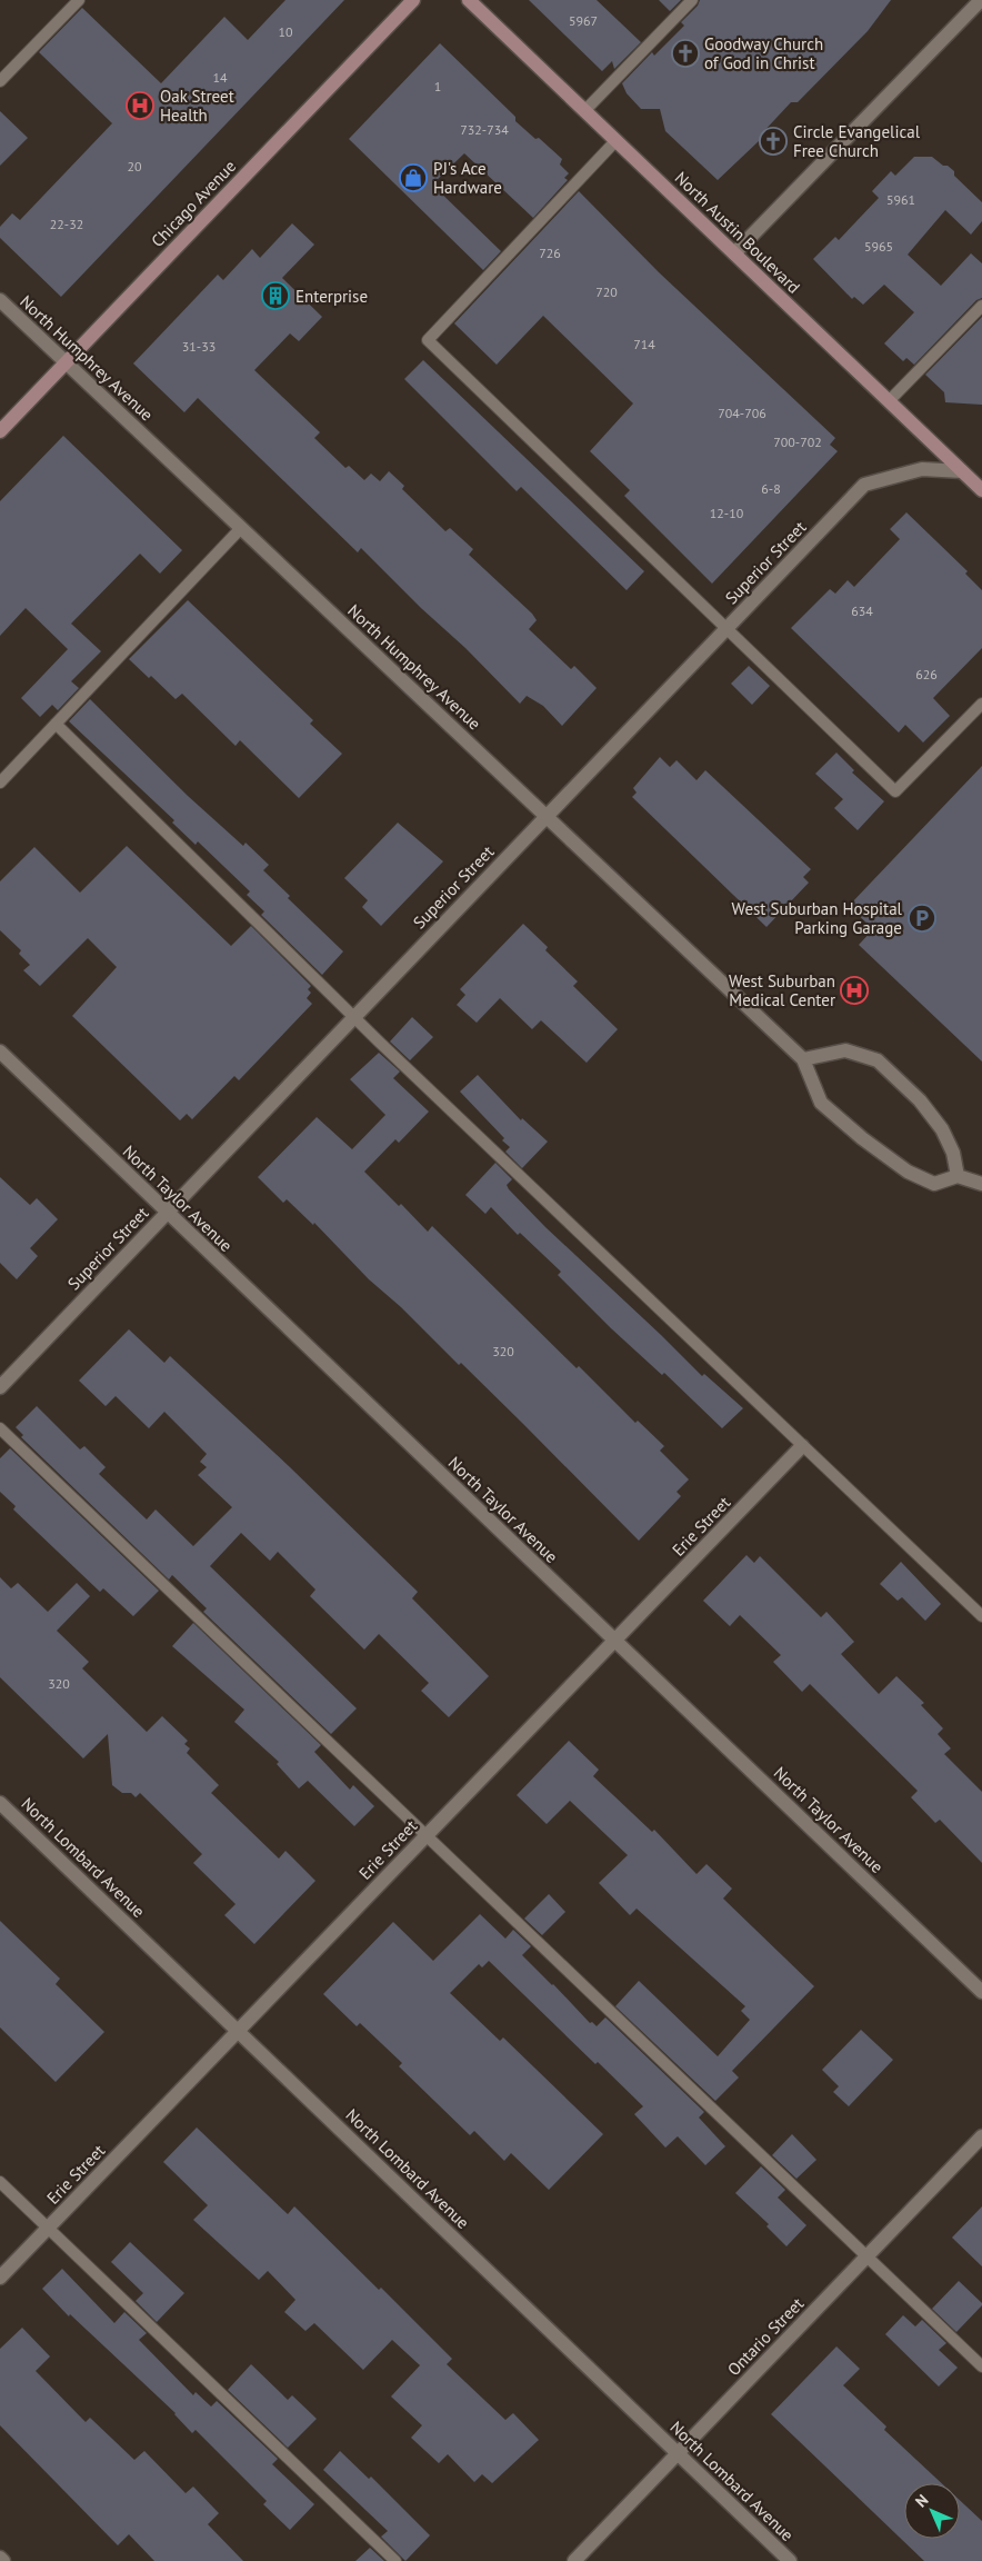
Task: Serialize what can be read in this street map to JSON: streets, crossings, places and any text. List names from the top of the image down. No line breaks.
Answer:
{"streets":{"street":["Chicago Avenue","North Austin Boulevard","North Humphrey Avenue","Superior Street","North Taylor Avenue","Erie Street","North Lombard Avenue","Ontario Street"]},"crossings":[["Chicago Avenue","North Humphrey Avenue"],["North Austin Boulevard","Superior Street"],["North Humphrey Avenue","Superior Street"],["Superior Street","North Taylor Avenue"],["North Taylor Avenue","Erie Street"],["Erie Street","North Lombard Avenue"],["North Lombard Avenue","Ontario Street"]],"places":{"church":["Goodway Church of God in Christ","Circle Evangelical Free Church"],"hospital":["Oak Street Health","West Suburban Medical Center"],"shop":["PJ's Ace Hardware"],"building":["Enterprise"],"parking":["West Suburban Hospital Parking Garage"]},"house_numbers":["5967","10","14","1","732-734","20","5961","22-32","5965","726","720","714","31-33","704-706","700-702","6-8","12-10","634","626","320","320"],"north":"top left"}
